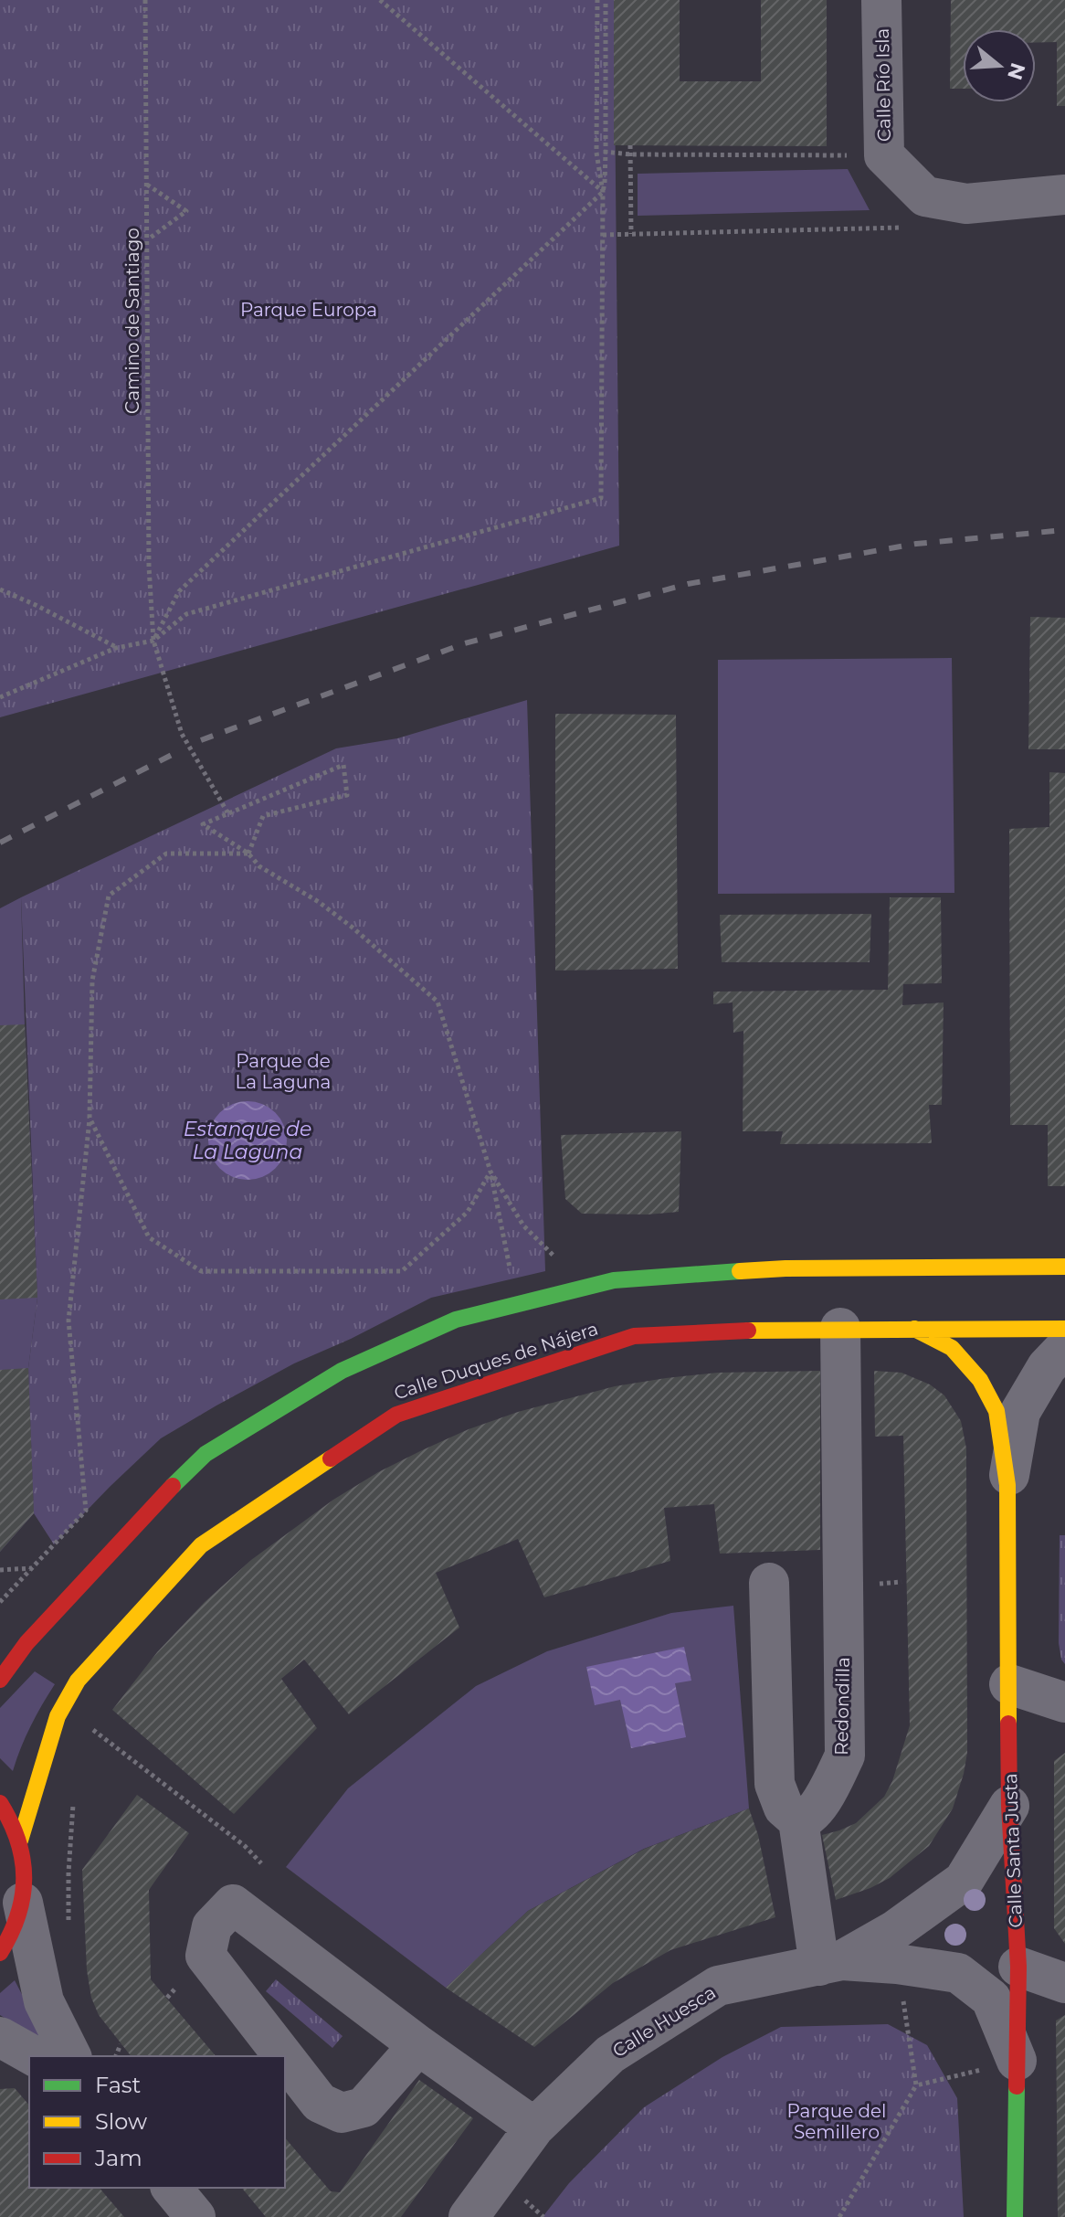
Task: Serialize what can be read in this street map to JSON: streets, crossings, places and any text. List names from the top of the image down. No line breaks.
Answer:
{"streets":{"main road":["Calle Duques de Nájera","Calle Santa Justa"],"street":["Calle Río Isla","Redondilla","Calle Huesca"],"path":["Camino de Santiago"]},"crossings":[["Calle Duques de Nájera","Redondilla"],["Calle Duques de Nájera","Calle Santa Justa"],["Calle Santa Justa","Calle Huesca"]],"water":["Estanque de La Laguna"],"parks":["Parque Europa","Parque de La Laguna","Parque del Semillero"],"legend":["Fast","Slow","Jam"],"north":"right"}
